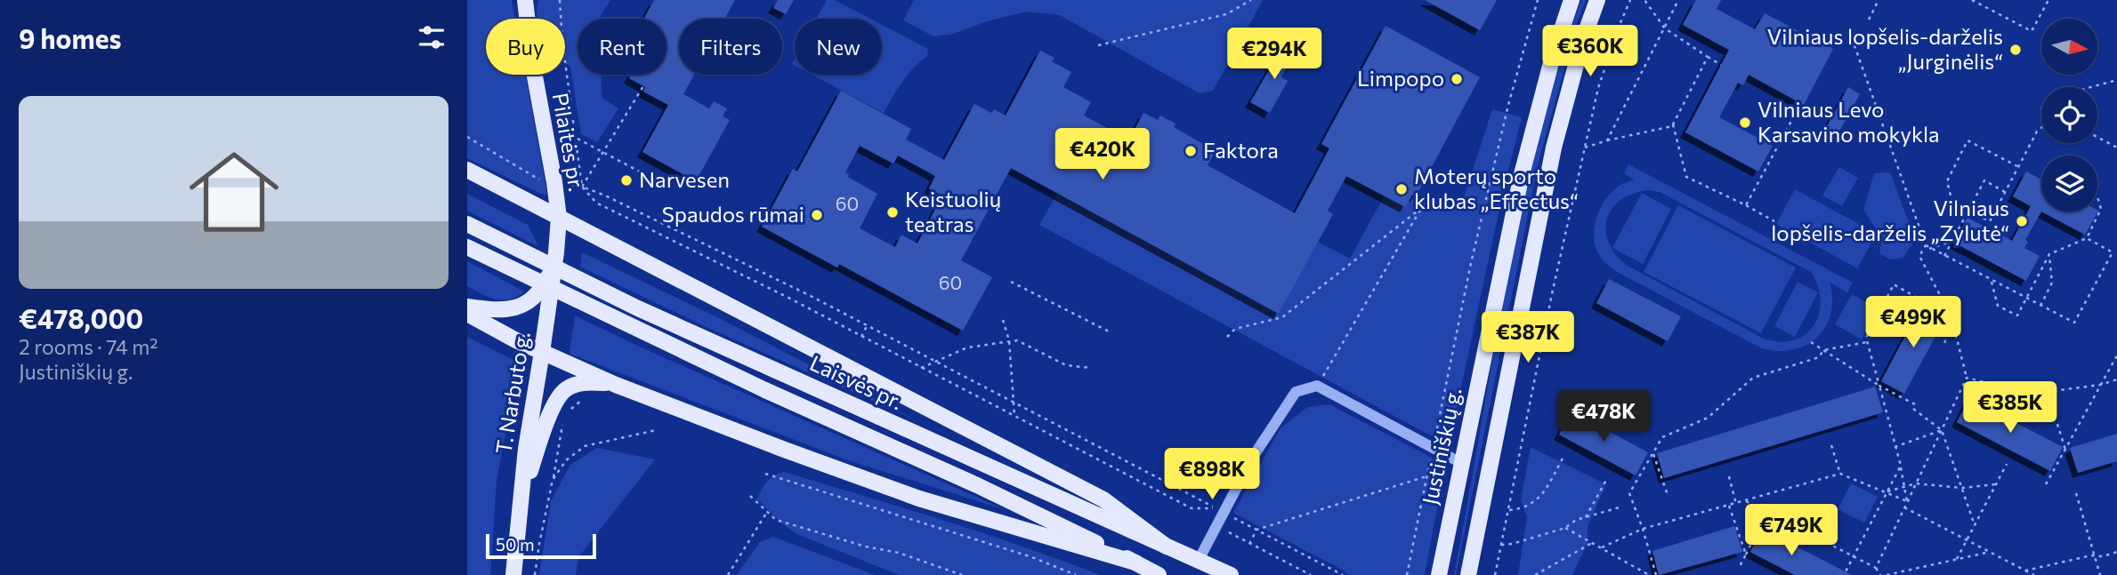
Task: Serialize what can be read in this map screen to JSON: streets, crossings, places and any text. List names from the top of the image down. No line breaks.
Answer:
{"streets":{"main road":["Pilaitės pr.","Laisvės pr.","T. Narbuto g.","Justiniškių g."]},"crossings":[["Pilaitės pr.","T. Narbuto g."],["Laisvės pr.","T. Narbuto g."]],"places":["Vilniaus lopšelis-darželis „Jurginėlis“","Limpopo","Vilniaus Levo Karsavino mokykla","Faktora","Narvesen","Moterų sporto klubas „Effectus“","Keistuolių teatras","Spaudos rūmai","Vilniaus lopšelis-darželis „Zylutė“"],"house_numbers":["60","60"],"scale_bar":"50 m","north":"right","page":{"heading":"9 homes","chip":["Buy","Rent","Filters","New"],"price":["€360K","€294K","€420K","€499K","€387K","€385K","€478K","€898K","€749K"],"list":[{"name":"€478,000","note":"2 rooms · 74 m² · Justiniškių g."}],"scale":"50 m"}}
